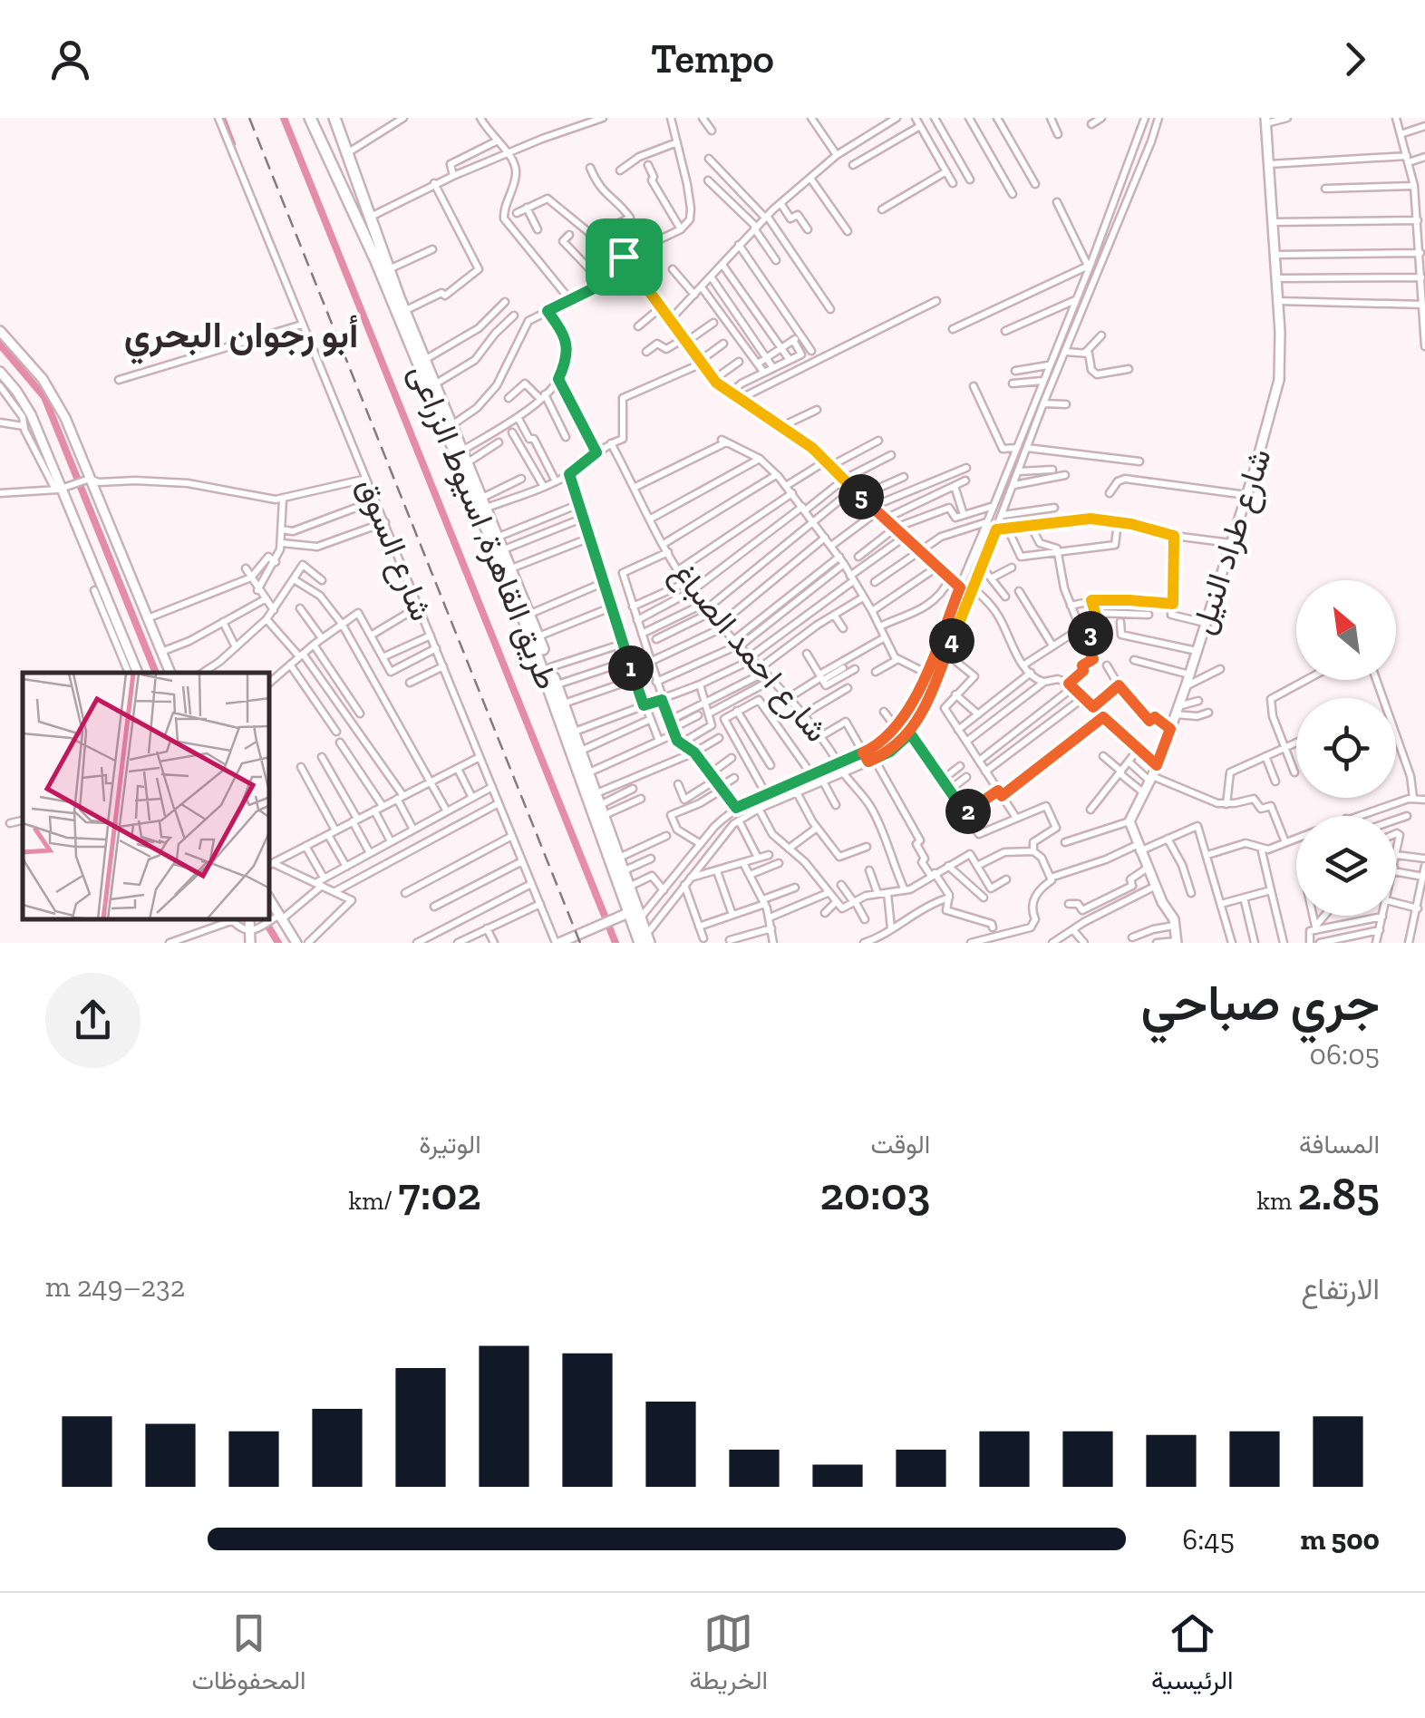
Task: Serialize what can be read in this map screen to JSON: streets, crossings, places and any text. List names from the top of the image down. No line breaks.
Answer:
{"streets":{"highway":["طريق القاهرة, اسيوط الزراعى"],"street":["شارع طراد النيل","شارع السوق","شارع احمد الصباغ"]},"districts":["أبو رجوان البحري"],"north":"top left","page":{"header":"Tempo","pins":["5","3","4","1","2"],"heading":["جري صباحي","06:05"],"stats":[["المسافة","2.85 km"],["الوقت","20:03"],["الوتيرة","7:02 /km"]],"chart":["الارتفاع","232–249 m"],"list":[{"name":"500 m","note":"6:45"}],"tabs":["الرئيسية","الخريطة","المحفوظات"]}}
